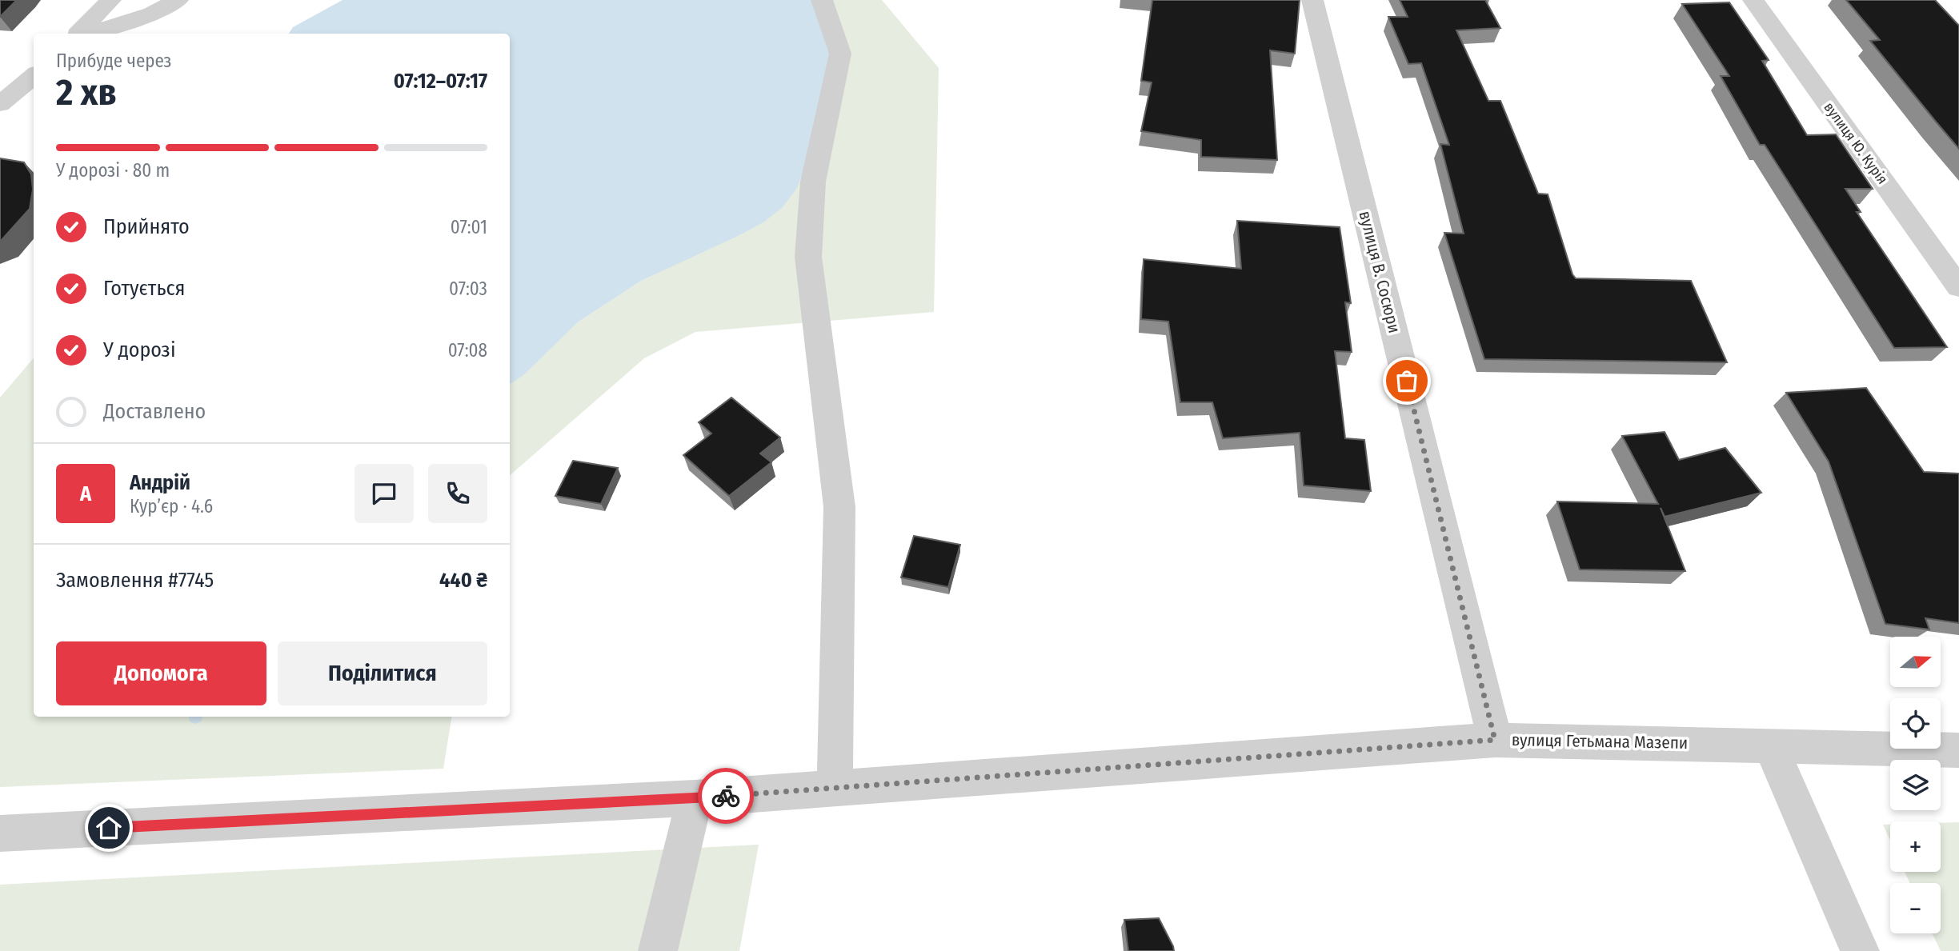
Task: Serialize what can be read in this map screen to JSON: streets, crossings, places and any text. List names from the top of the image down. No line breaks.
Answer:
{"streets":{"street":["вулиця Ю. Курія","вулиця В. Сосюри","вулиця Гетьмана Мазепи"]},"crossings":[["вулиця В. Сосюри","вулиця Гетьмана Мазепи"]],"north":"right","page":{"heading":["2 хв","Прибуде через","07:12–07:17"],"panel":["Андрій","Кур’єр · 4.6","Замовлення #7745","440 ₴"],"bar":"У дорозі · 80 m","list":[["Прийнято","07:01"],["Готується","07:03"],["У дорозі","07:08"],"Доставлено"],"round":"А","buttons":["Допомога","Поділитися"],"map_buttons":["+","−"]}}
